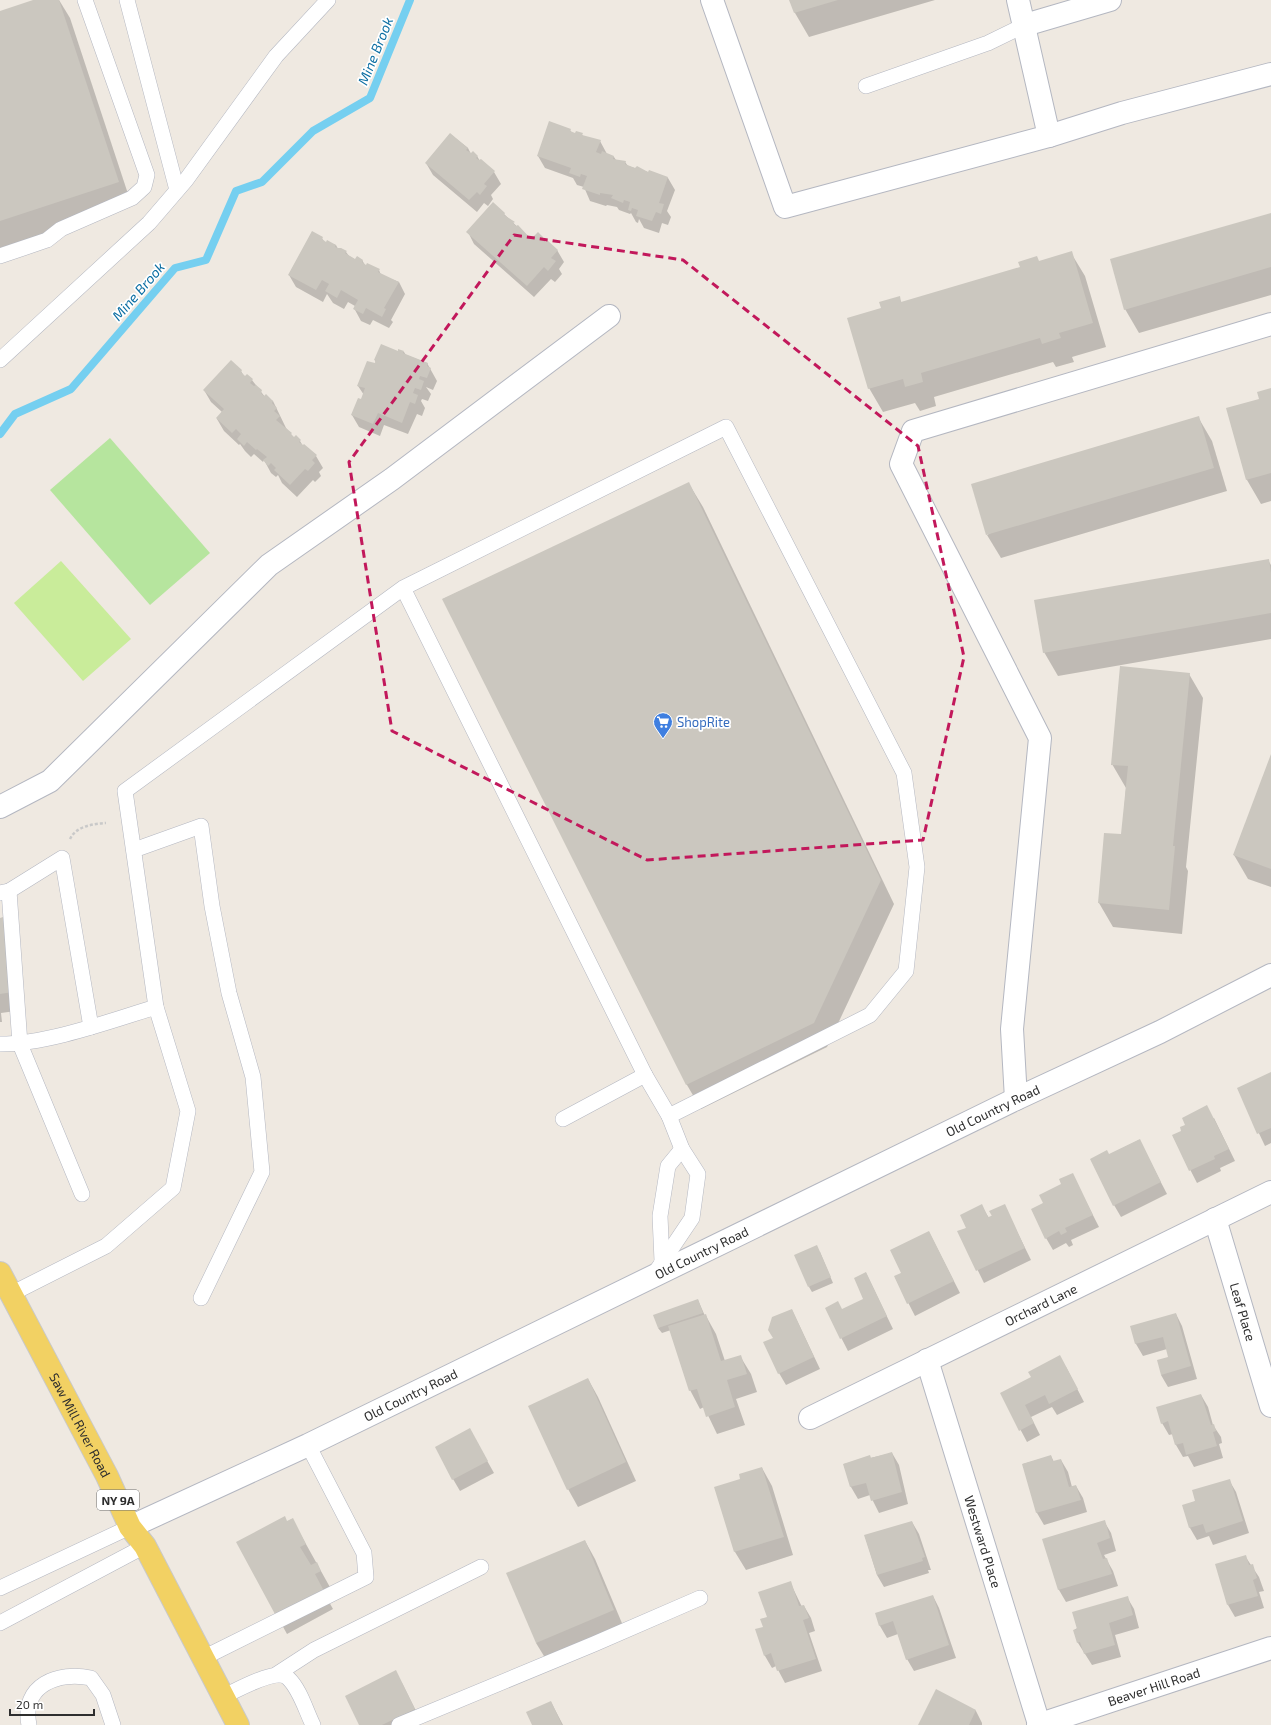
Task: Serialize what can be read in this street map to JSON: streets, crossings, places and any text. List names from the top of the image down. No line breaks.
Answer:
{"streets":{"main road":["Saw Mill River Road","NY 9A"],"street":["Old Country Road","Orchard Lane","Leaf Place","Westward Place","Beaver Hill Road"]},"crossings":[["Old Country Road","Saw Mill River Road"],["Orchard Lane","Leaf Place"],["Orchard Lane","Westward Place"],["Westward Place","Beaver Hill Road"]],"water":["Mine Brook"],"places":{"supermarket":["ShopRite"]},"scale_bar":"20 m"}
